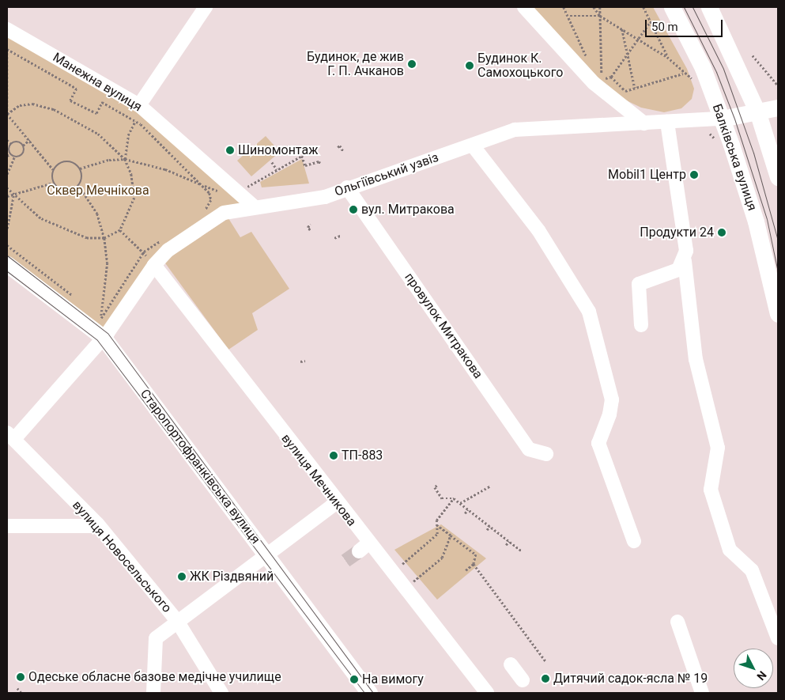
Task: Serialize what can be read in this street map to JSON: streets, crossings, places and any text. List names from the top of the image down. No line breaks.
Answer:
{"streets":{"main road":["Балківська вулиця","Старопортофранківська вулиця"],"street":["Манежна вулиця","Ольгіївський узвіз","провулок Митракова","вулиця Мечникова","вулиця Новосельського"]},"crossings":[["Манежна вулиця","Ольгіївський узвіз"],["Балківська вулиця","Ольгіївський узвіз"],["Ольгіївський узвіз","провулок Митракова"],["Ольгіївський узвіз","Старопортофранківська вулиця"],["Ольгіївський узвіз","вулиця Мечникова"],["Ольгіївський узвіз","вулиця Новосельського"]],"parks":["Сквер Мечнікова"],"places":["Будинок, де жив Г. П. Ачканов","Будинок К. Самохоцького","Шиномонтаж","Mobil1 Центр","вул. Митракова","Продукти 24","ТП-883","ЖК Різдвяний","Одеське обласне базове медічне училище","Дитячий садок-ясла № 19","На вимогу"],"scale_bar":"50 m","north":"bottom right"}
